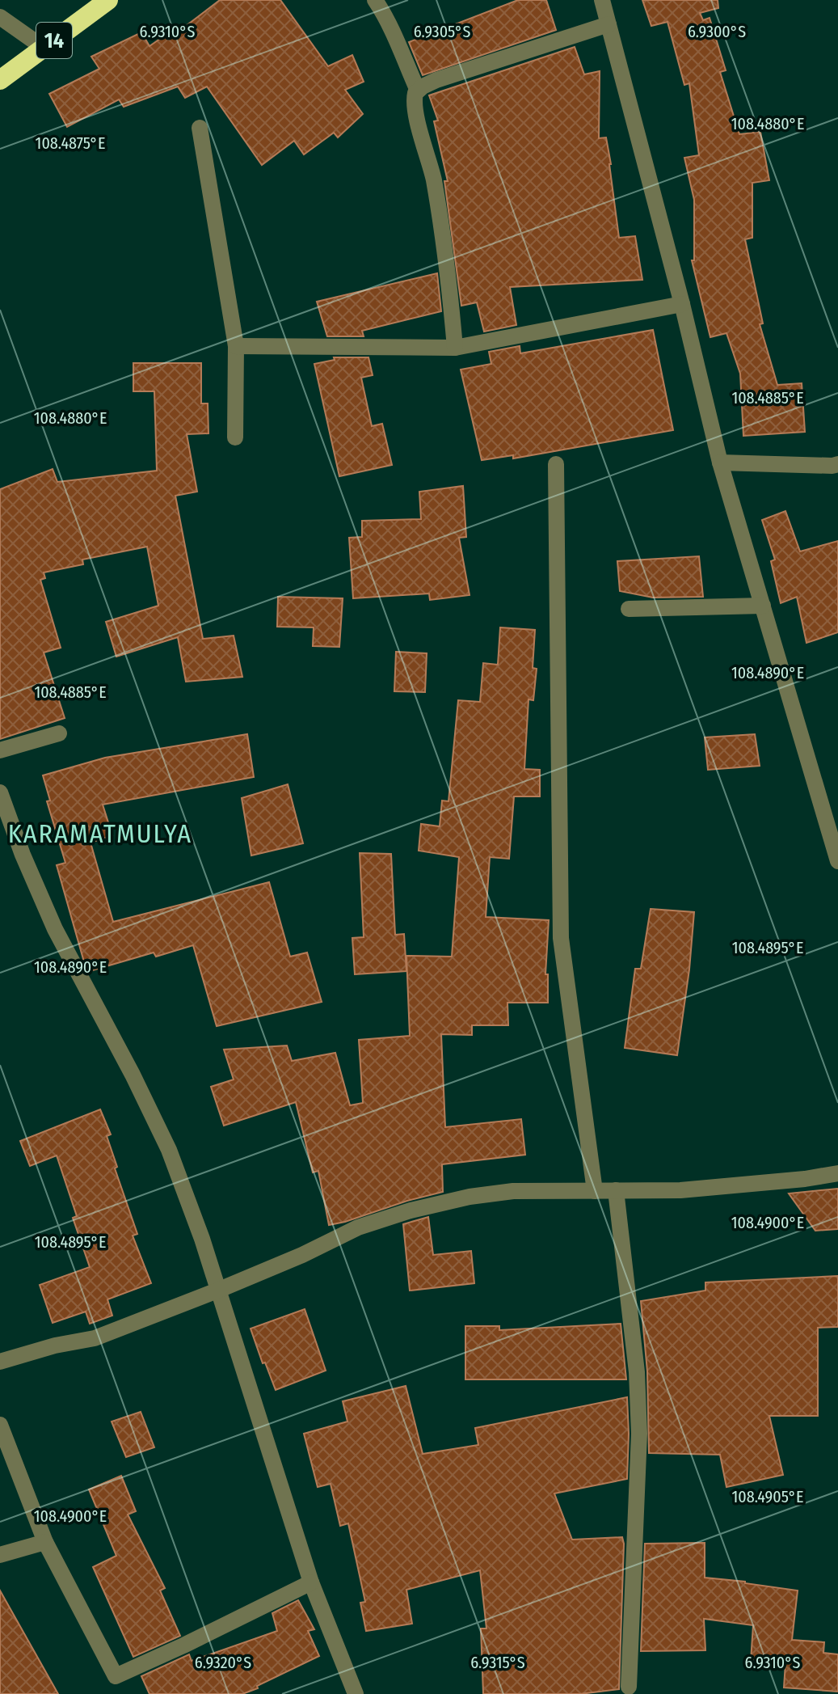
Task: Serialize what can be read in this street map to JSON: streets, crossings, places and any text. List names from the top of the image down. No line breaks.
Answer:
{"streets":{"highway":["14"]},"districts":["KARAMATMULYA"],"coordinates":["6.9305°S","6.9310°S","6.9300°S","108.4880°E","108.4875°E","108.4885°E","108.4890°E","108.4895°E","108.4900°E","108.4905°E","6.9320°S","6.9315°S"]}
